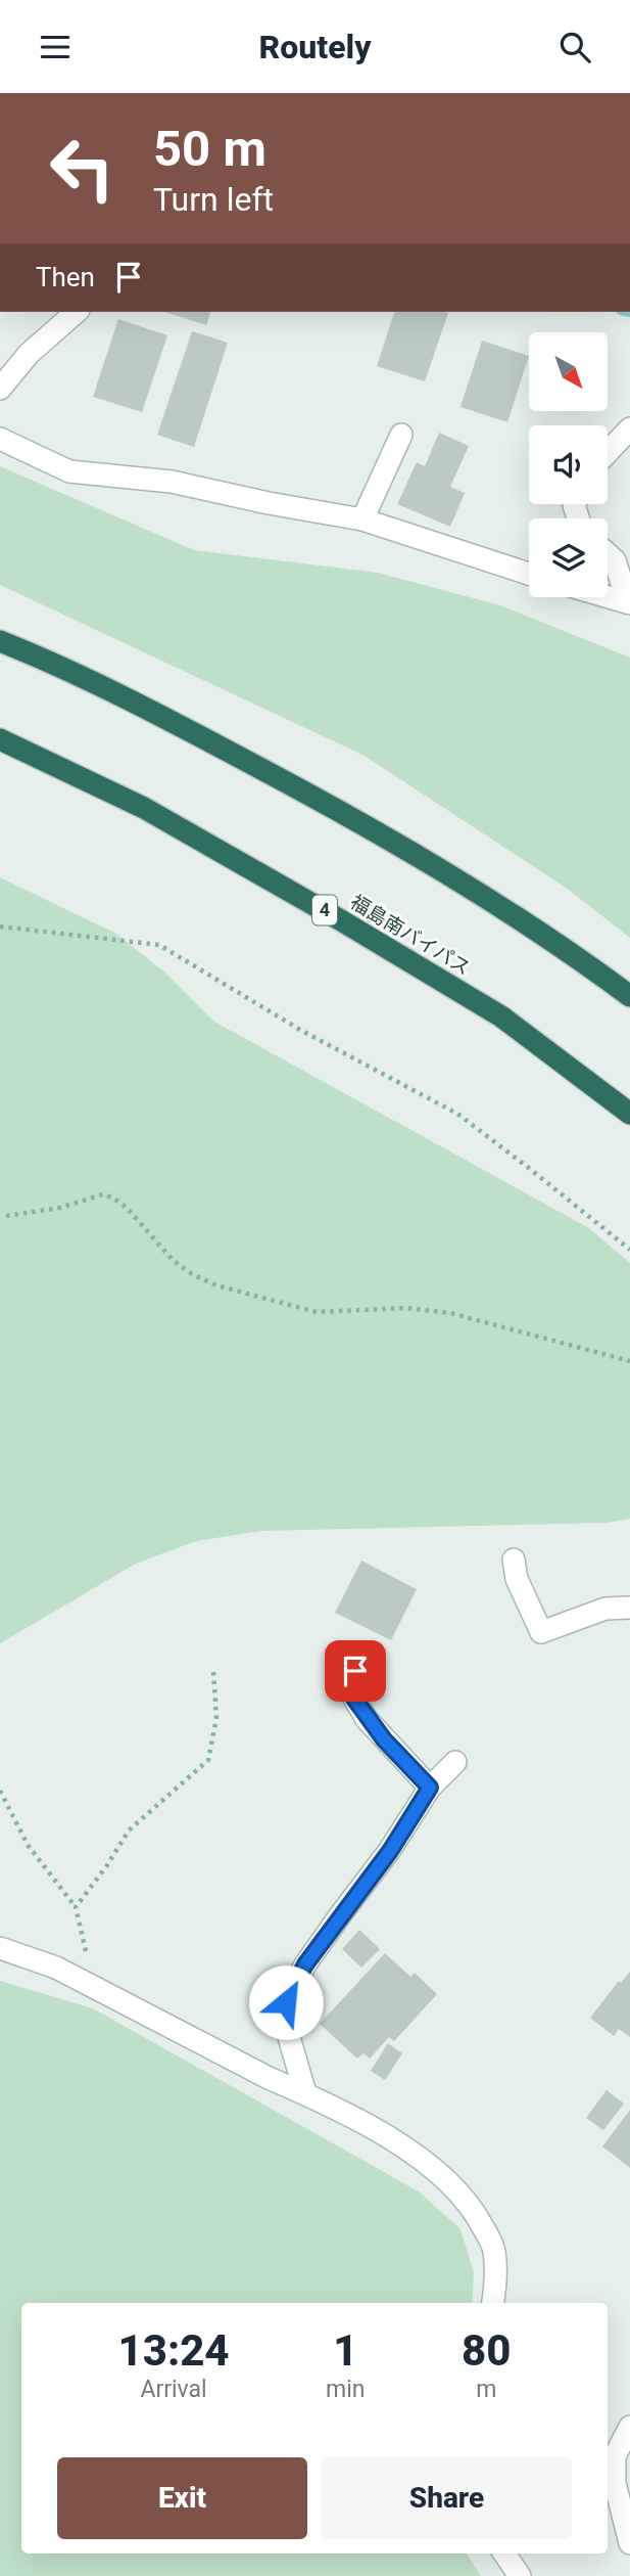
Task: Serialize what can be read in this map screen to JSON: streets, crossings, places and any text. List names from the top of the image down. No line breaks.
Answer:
{"streets":{"highway":["4","福島南バイパス"]},"north":"bottom right","page":{"header":"Routely","turn":["50 m","Turn left"],"then":"Then","eta":["13:24","Arrival","1","min","80","m"],"buttons":["Exit","Share"]}}
